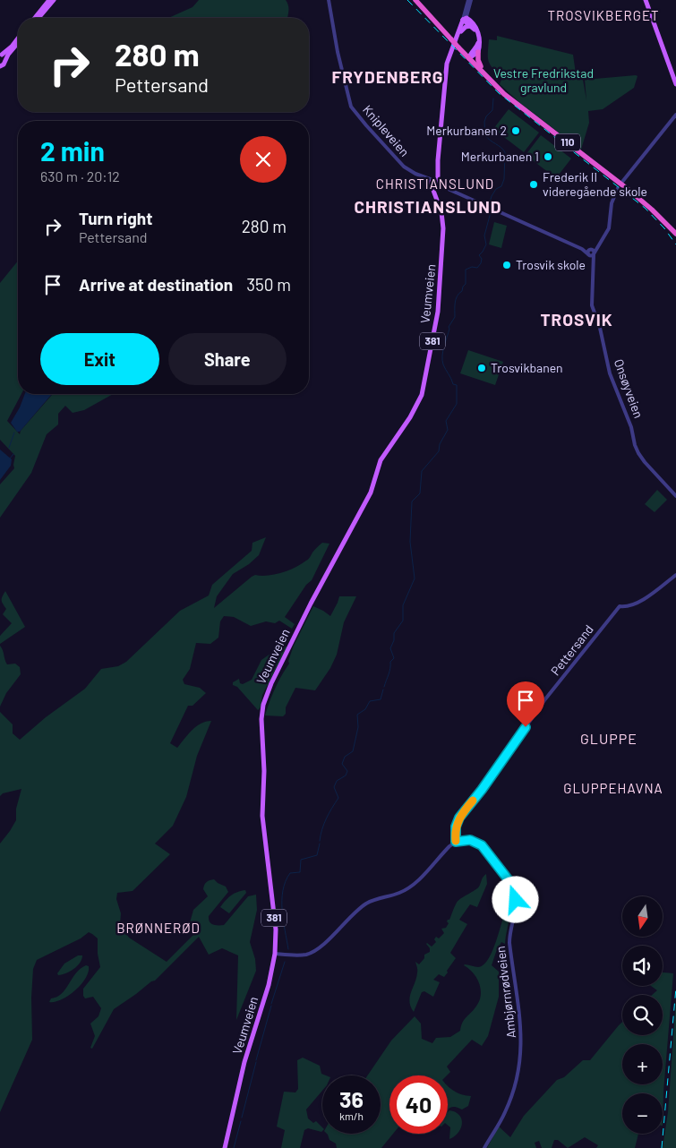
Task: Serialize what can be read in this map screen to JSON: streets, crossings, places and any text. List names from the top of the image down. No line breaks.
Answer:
{"streets":{"highway":["110"],"main road":["Veumveien","381"],"street":["Knipleveien","Onsøyveien","Pettersand","Ambjørnrødveien"]},"crossings":[["Knipleveien","Veumveien"],["Knipleveien","Onsøyveien"],["Pettersand","Ambjørnrødveien"]],"districts":["TROSVIKBERGET","FRYDENBERG","CHRISTIANSLUND","CHRISTIANSLUND","TROSVIK","GLUPPE","GLUPPEHAVNA","BRØNNERØD"],"parks":["Vestre Fredrikstad gravlund"],"places":["Merkurbanen 2","Merkurbanen 1","Frederik II videregående skole","Trosvik skole","Trosvikbanen"],"north":"bottom","page":{"turn":["280 m","Pettersand"],"heading":["2 min","630 m · 20:12"],"list":[{"name":"Turn right","note":"Pettersand","value":"280 m"},{"name":"Arrive at destination","value":"350 m"}],"buttons":["Exit","Share"],"map_buttons":["+","−"],"speed":"36 km/h","limit":"40"}}
